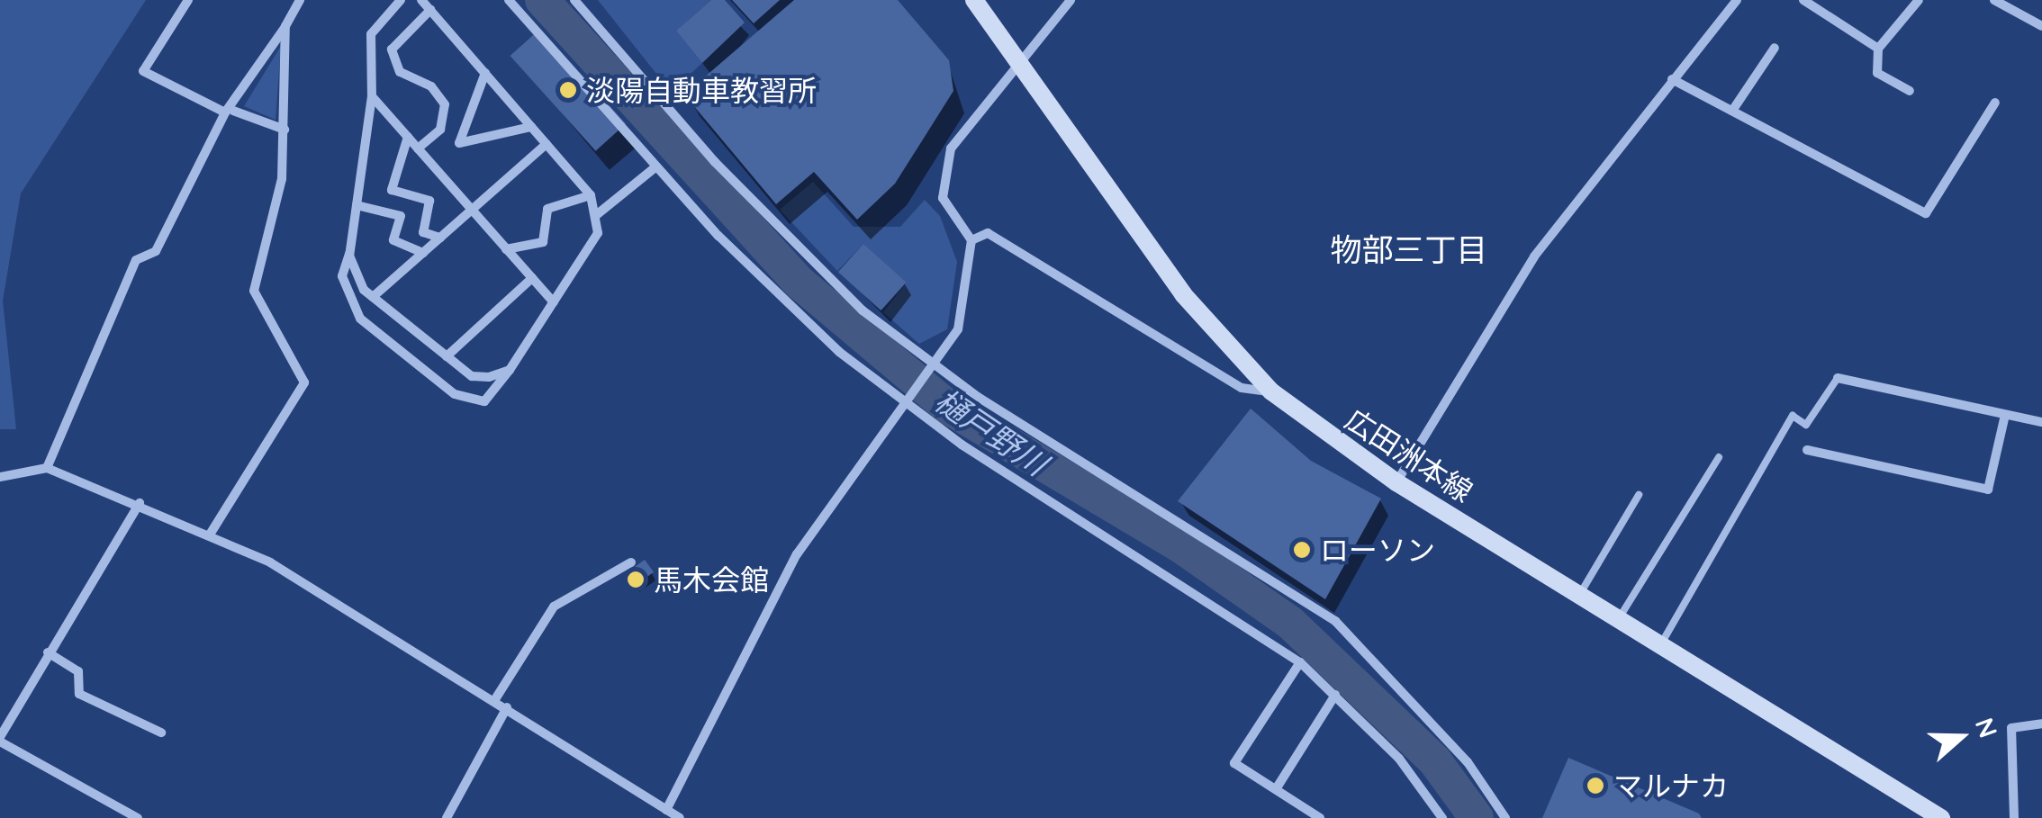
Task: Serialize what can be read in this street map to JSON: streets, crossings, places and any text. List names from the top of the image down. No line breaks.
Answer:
{"streets":{"main road":["広田洲本線"]},"districts":["物部三丁目"],"water":["樋戸野川"],"places":["淡陽自動車教習所","ローソン","馬木会館","マルナカ"],"north":"right"}
